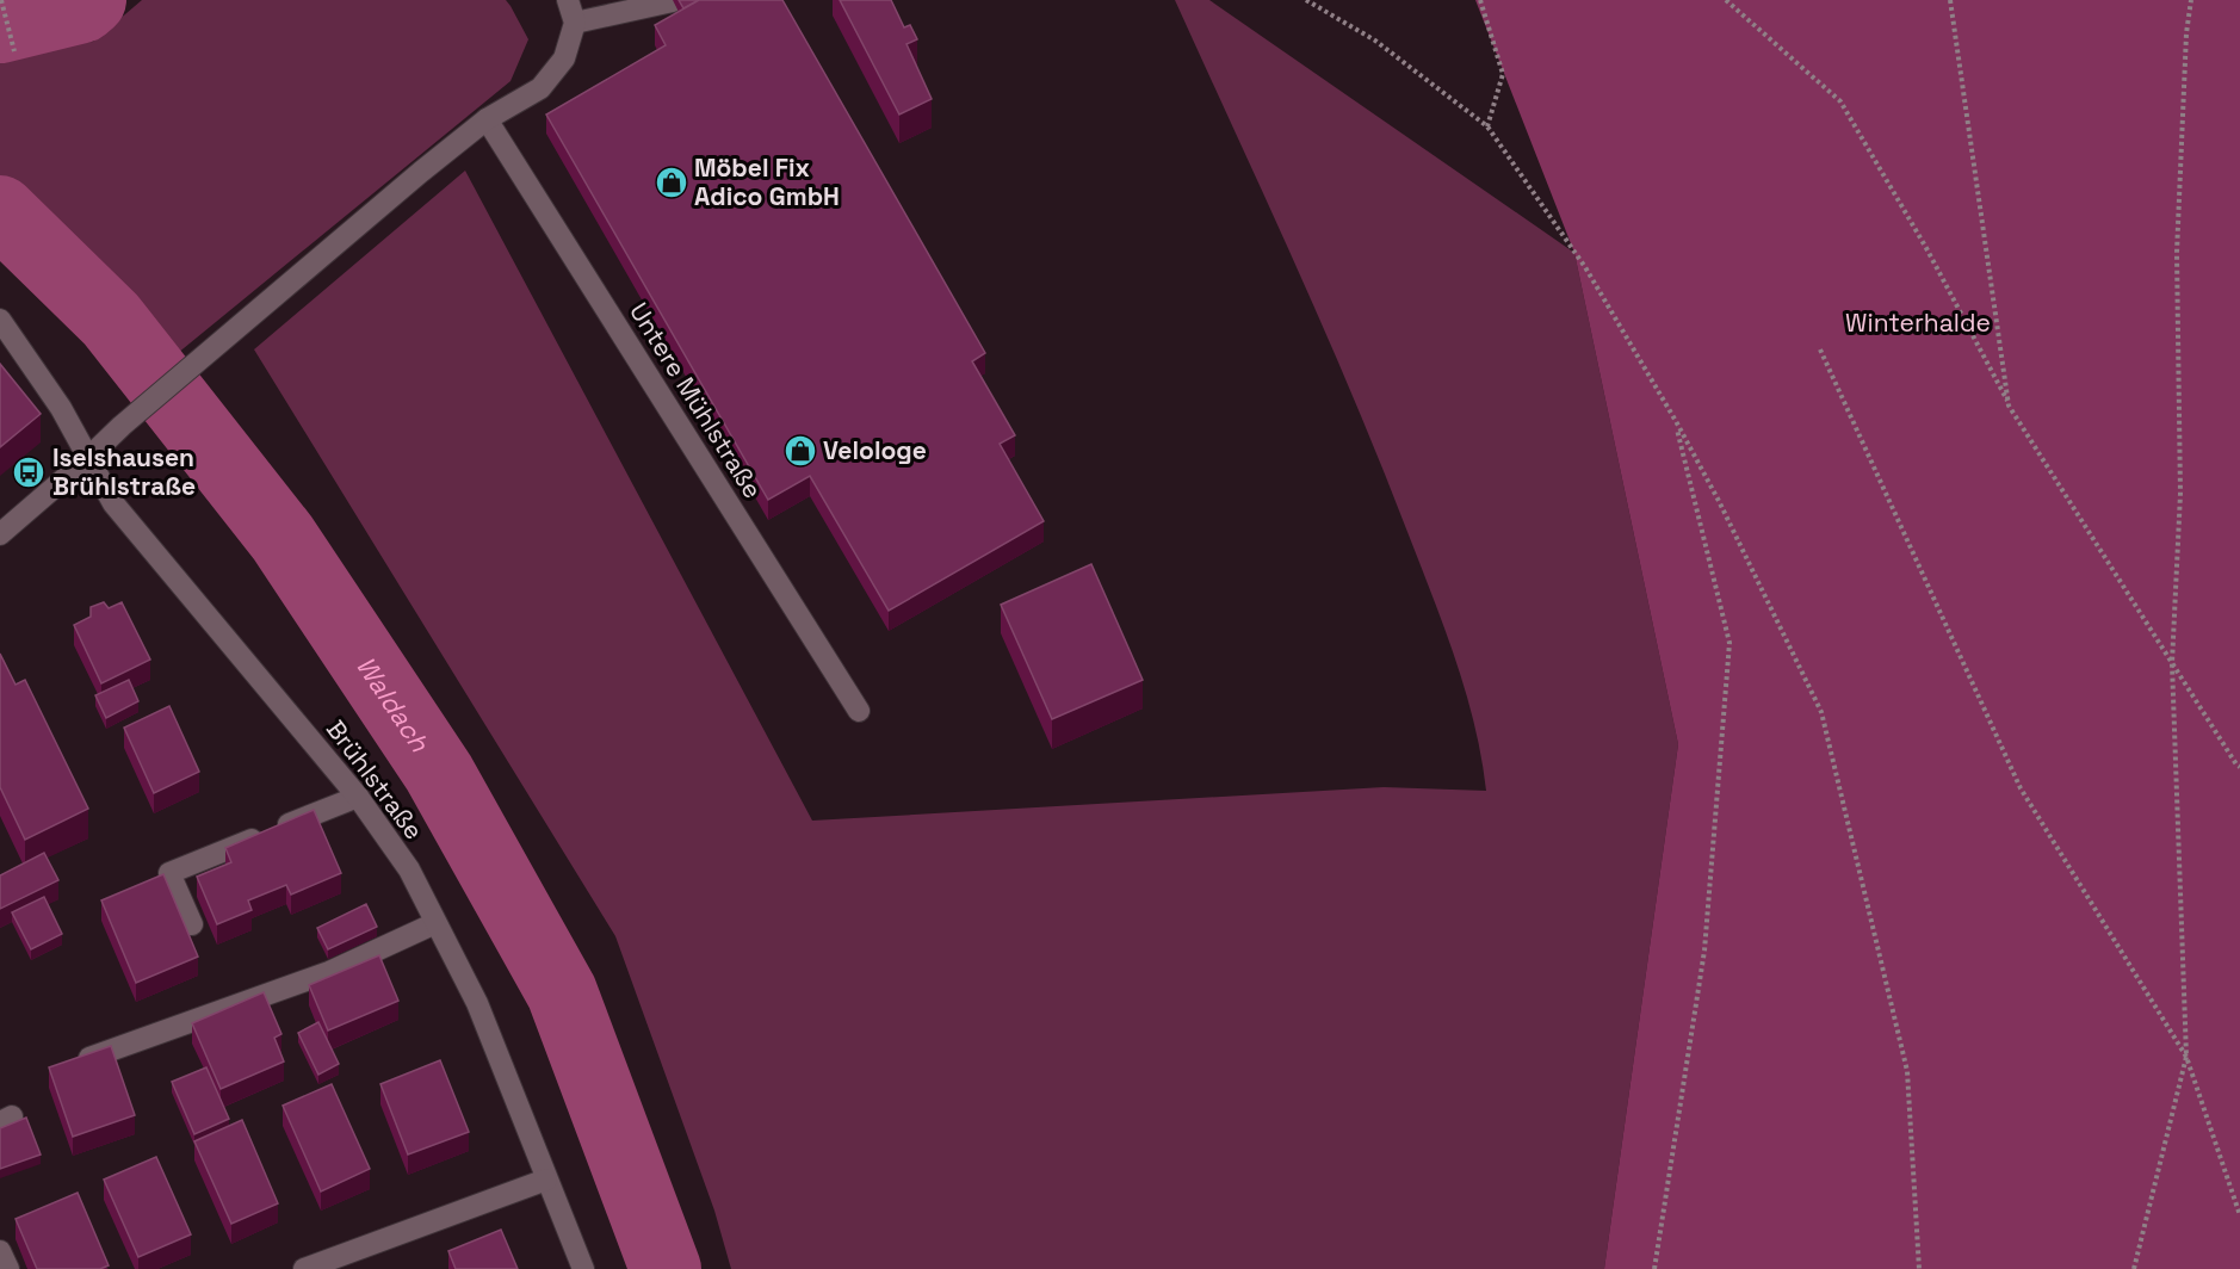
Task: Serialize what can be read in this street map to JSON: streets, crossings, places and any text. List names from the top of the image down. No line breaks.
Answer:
{"streets":{"street":["Untere Mühlstraße","Brühlstraße"]},"water":["Waldach"],"parks":["Winterhalde"],"places":{"shop":["Möbel Fix Adico GmbH","Velologe"],"bus stop":["Iselshausen Brühlstraße"]}}
